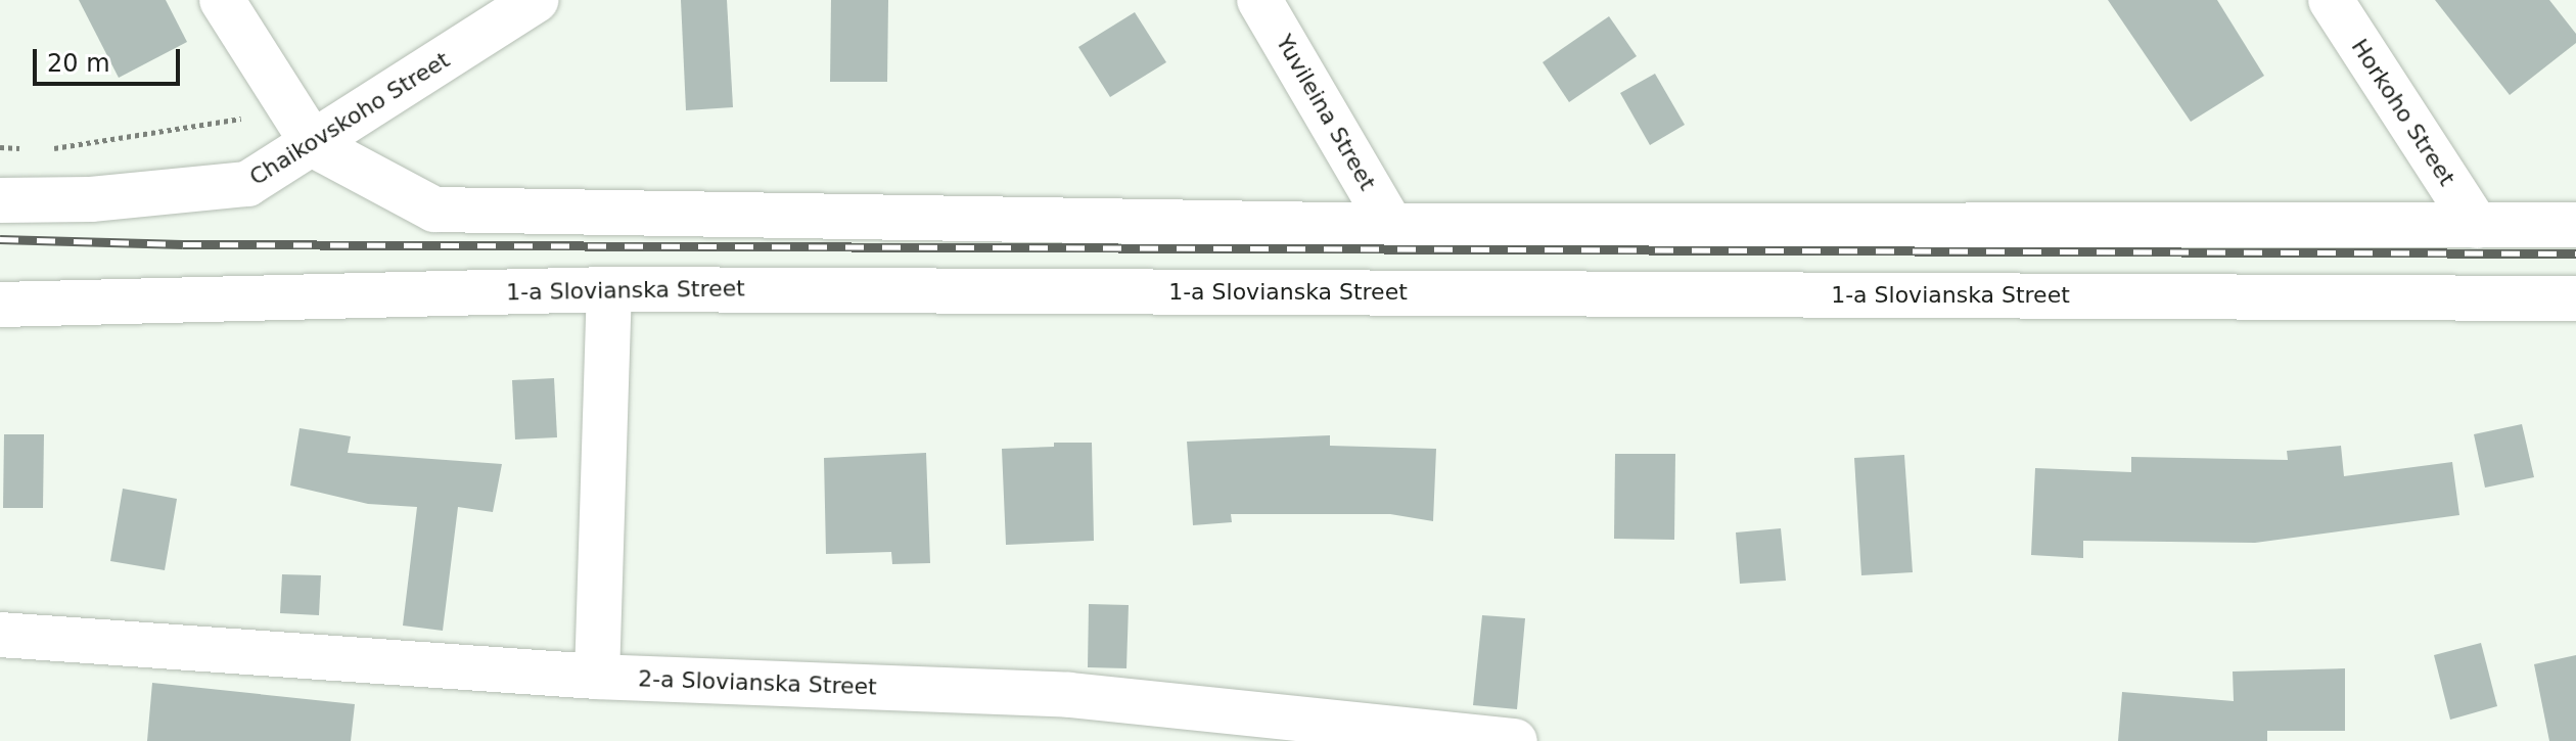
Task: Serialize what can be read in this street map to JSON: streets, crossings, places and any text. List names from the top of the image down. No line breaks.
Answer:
{"streets":{"street":["Yuvileina Street","Horkoho Street","Chaikovskoho Street","1-a Slovianska Street","2-a Slovianska Street"]},"scale_bar":"20 m"}
